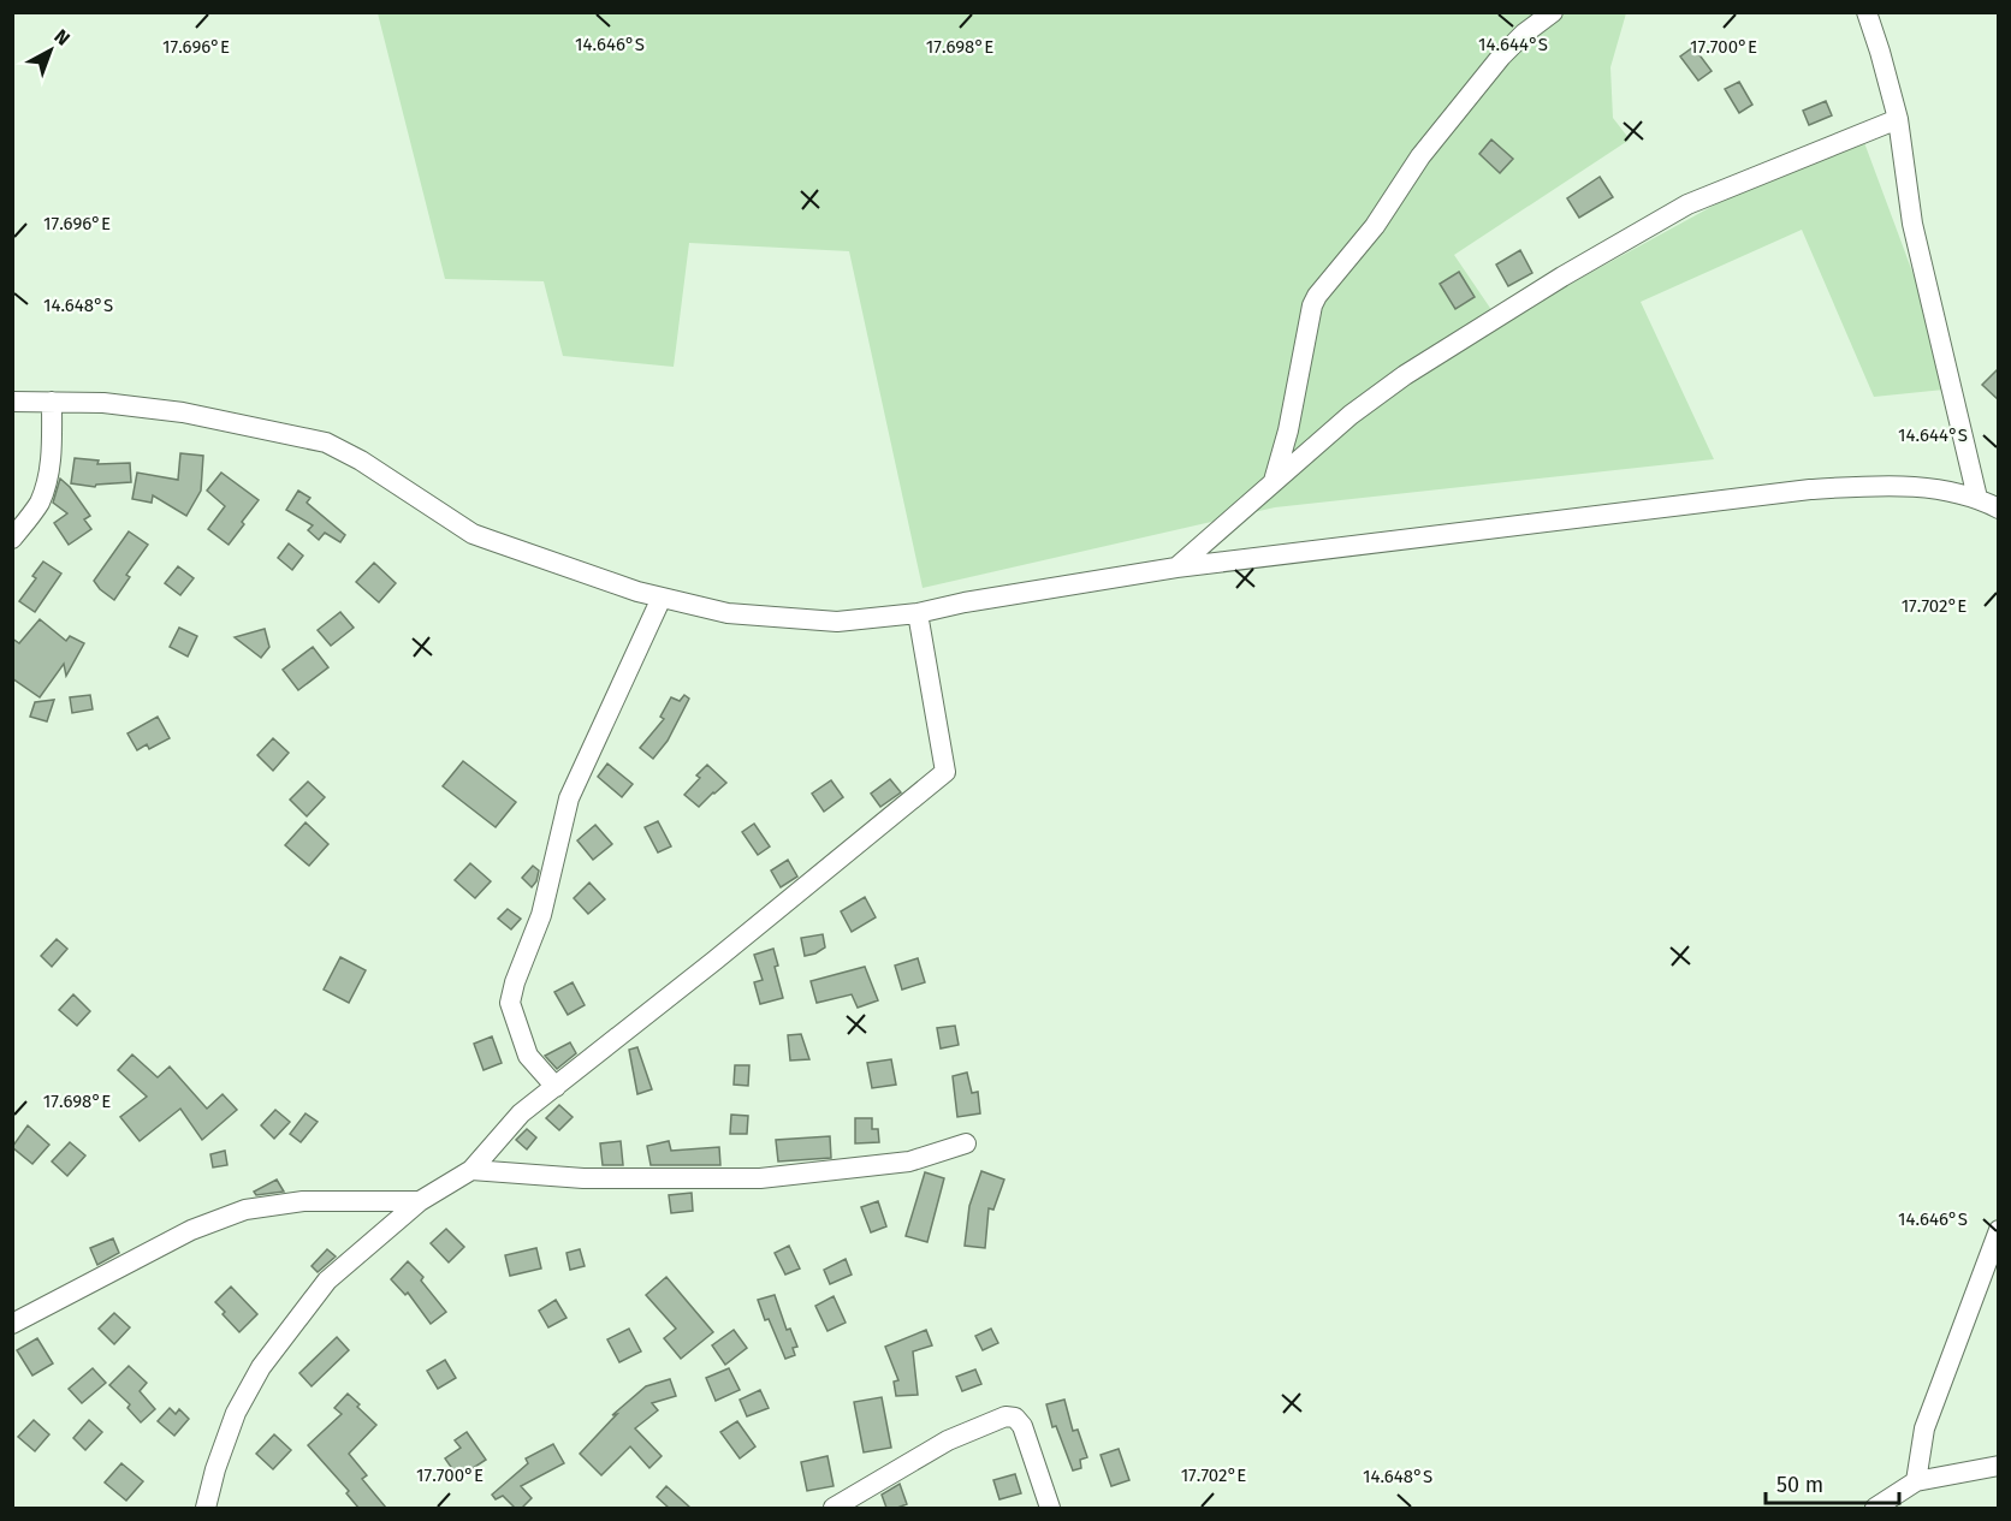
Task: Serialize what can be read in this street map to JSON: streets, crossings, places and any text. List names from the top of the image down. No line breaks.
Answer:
{"scale_bar":"50 m","north":"top right","coordinates":["14.646°S","14.644°S","17.698°E","17.700°E","17.696°E","14.648°S","17.702°E"]}
